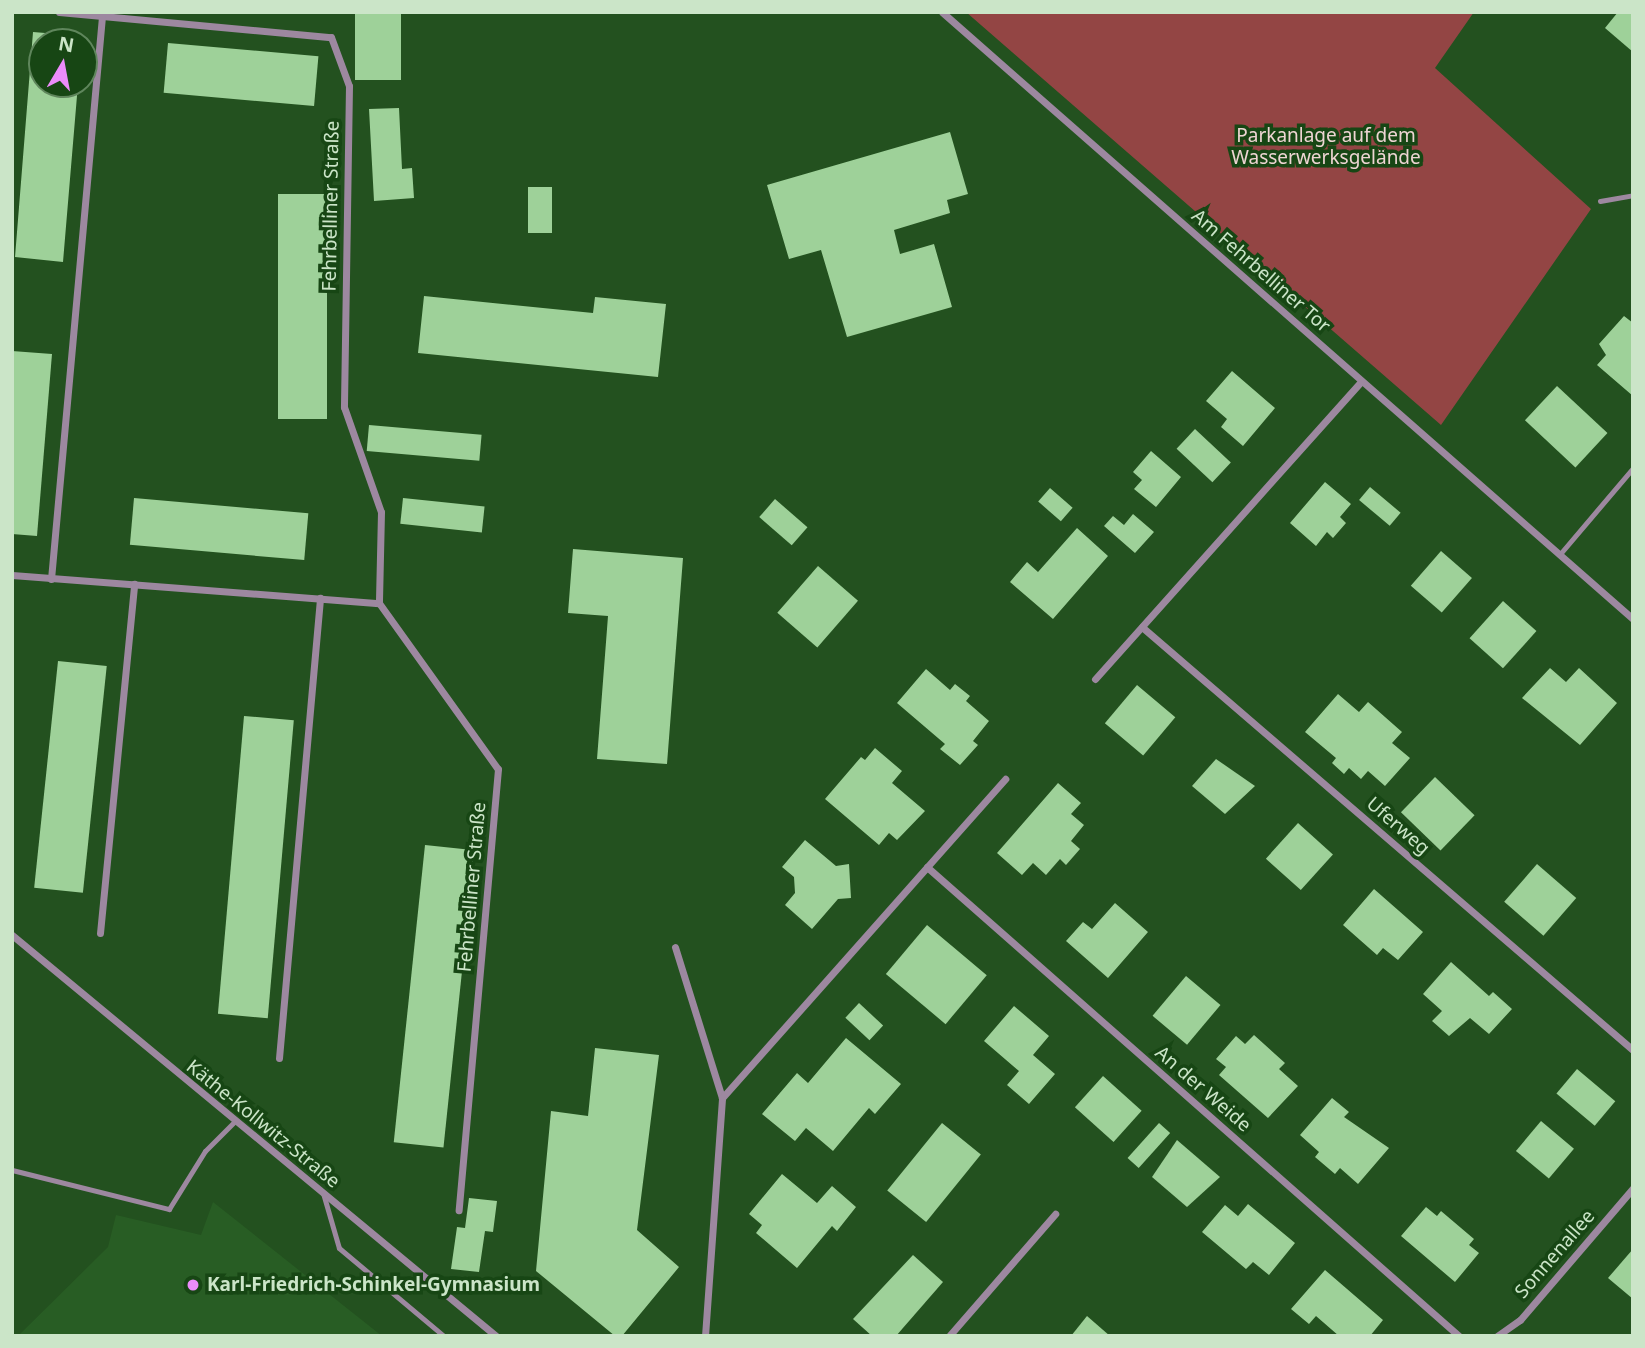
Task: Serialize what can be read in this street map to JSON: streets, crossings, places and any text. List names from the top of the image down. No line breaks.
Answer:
{"streets":{"street":["Fehrbelliner Straße","Am Fehrbelliner Tor","Uferweg","An der Weide","Käthe-Kollwitz-Straße","Sonnenallee"]},"parks":["Parkanlage auf dem Wasserwerksgelände"],"places":["Karl-Friedrich-Schinkel-Gymnasium"],"north":"top"}
